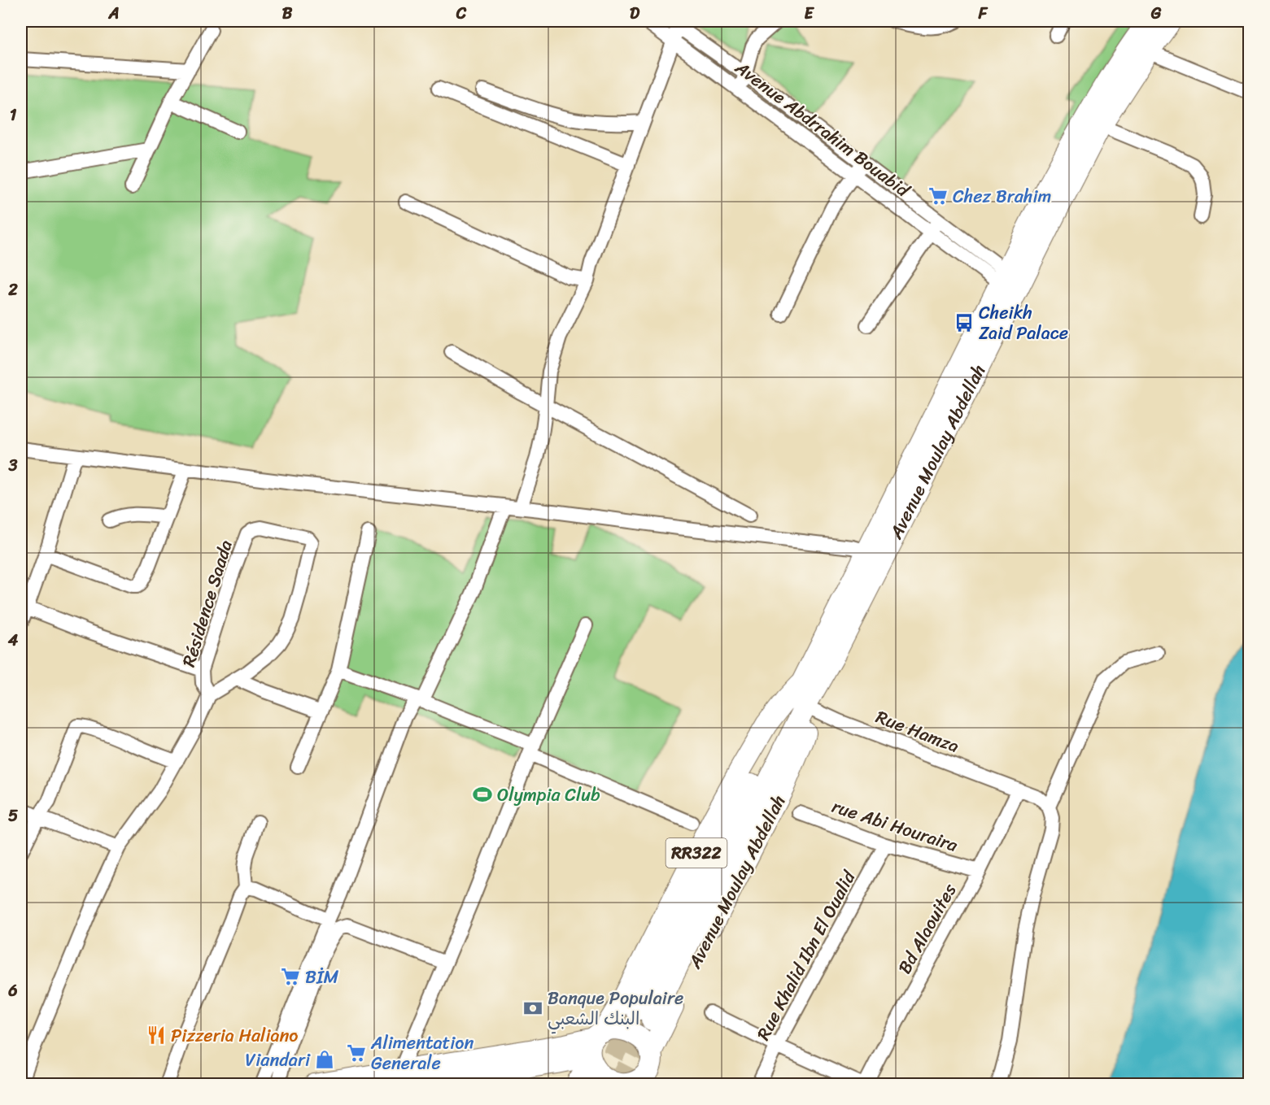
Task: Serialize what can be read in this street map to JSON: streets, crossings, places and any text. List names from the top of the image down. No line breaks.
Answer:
{"streets":{"main road":["Avenue Moulay Abdellah","RR322"],"street":["Avenue Abdrrahim Bouabid","Résidence Saada","Rue Hamza","rue Abi Houraira","Bd Alaouites","Rue Khalid Ibn El Oualid"]},"crossings":[["Avenue Abdrrahim Bouabid","Avenue Moulay Abdellah"],["Avenue Moulay Abdellah","Rue Hamza"],["Avenue Moulay Abdellah","RR322"],["Rue Hamza","Bd Alaouites"],["rue Abi Houraira","Bd Alaouites"],["rue Abi Houraira","Rue Khalid Ibn El Oualid"]],"places":{"supermarket":["Chez Brahim","BİM","Alimentation Generale"],"bus stop":["Cheikh Zaid Palace"],"sports":["Olympia Club"],"bank":["Banque Populaire البنك الشعبي"],"restaurant":["Pizzeria Haliano"],"shop":["Viandari"]},"grid":{"columns":["A","B","C","D","E","F","G"],"rows":["1","2","3","4","5","6"]}}
